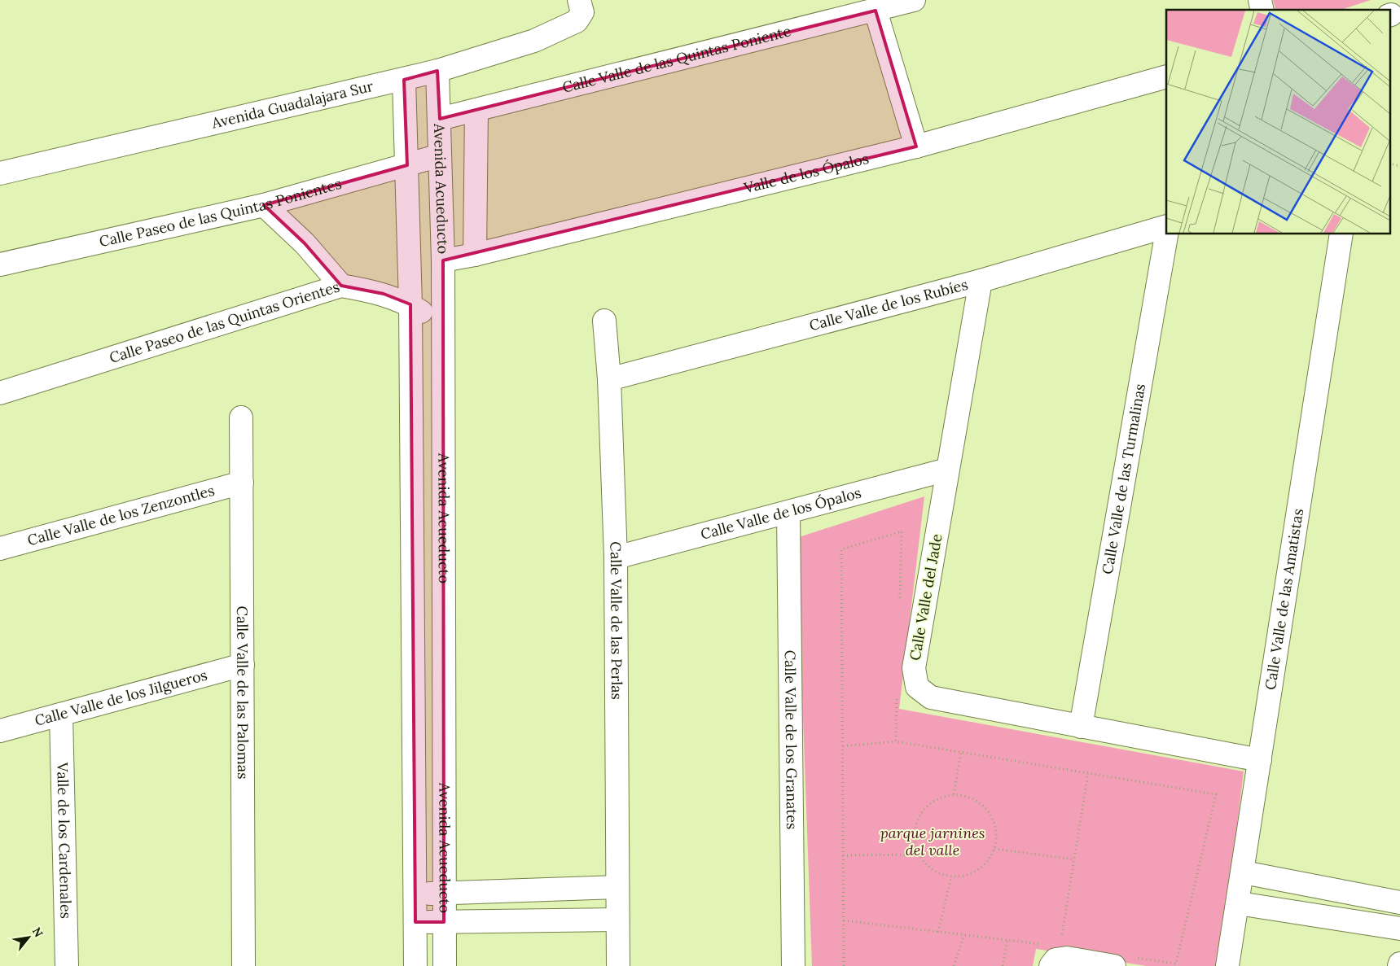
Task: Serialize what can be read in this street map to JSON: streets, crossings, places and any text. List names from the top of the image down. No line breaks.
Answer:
{"streets":{"street":["Calle Valle de las Quintas Poniente","Avenida Guadalajara Sur","Valle de los Ópalos","Avenida Acueducto","Calle Paseo de las Quintas Ponientes","Calle Valle de los Rubíes","Calle Paseo de las Quintas Orientes","Calle Valle de las Turmalinas","Calle Valle de los Ópalos","Calle Valle de los Zenzontles","Calle Valle del Jade","Calle Valle de las Amatistas","Calle Valle de las Perlas","Calle Valle de las Palomas","Calle Valle de los Jilgueros","Calle Valle de los Granates","Valle de los Cardenales"]},"crossings":[["Calle Valle de las Quintas Poniente","Avenida Acueducto"],["Avenida Guadalajara Sur","Avenida Acueducto"],["Valle de los Ópalos","Avenida Acueducto"],["Avenida Acueducto","Calle Paseo de las Quintas Ponientes"],["Avenida Acueducto","Calle Paseo de las Quintas Orientes"],["Calle Valle de los Rubíes","Calle Valle del Jade"],["Calle Valle de los Rubíes","Calle Valle de las Perlas"],["Calle Valle de las Turmalinas","Calle Valle del Jade"],["Calle Valle de los Ópalos","Calle Valle del Jade"],["Calle Valle de los Ópalos","Calle Valle de las Perlas"],["Calle Valle de los Ópalos","Calle Valle de los Granates"],["Calle Valle de los Zenzontles","Calle Valle de las Palomas"],["Calle Valle del Jade","Calle Valle de las Amatistas"],["Calle Valle de las Palomas","Calle Valle de los Jilgueros"],["Calle Valle de los Jilgueros","Valle de los Cardenales"]],"parks":["parque jarnines del valle"],"north":"top right"}
